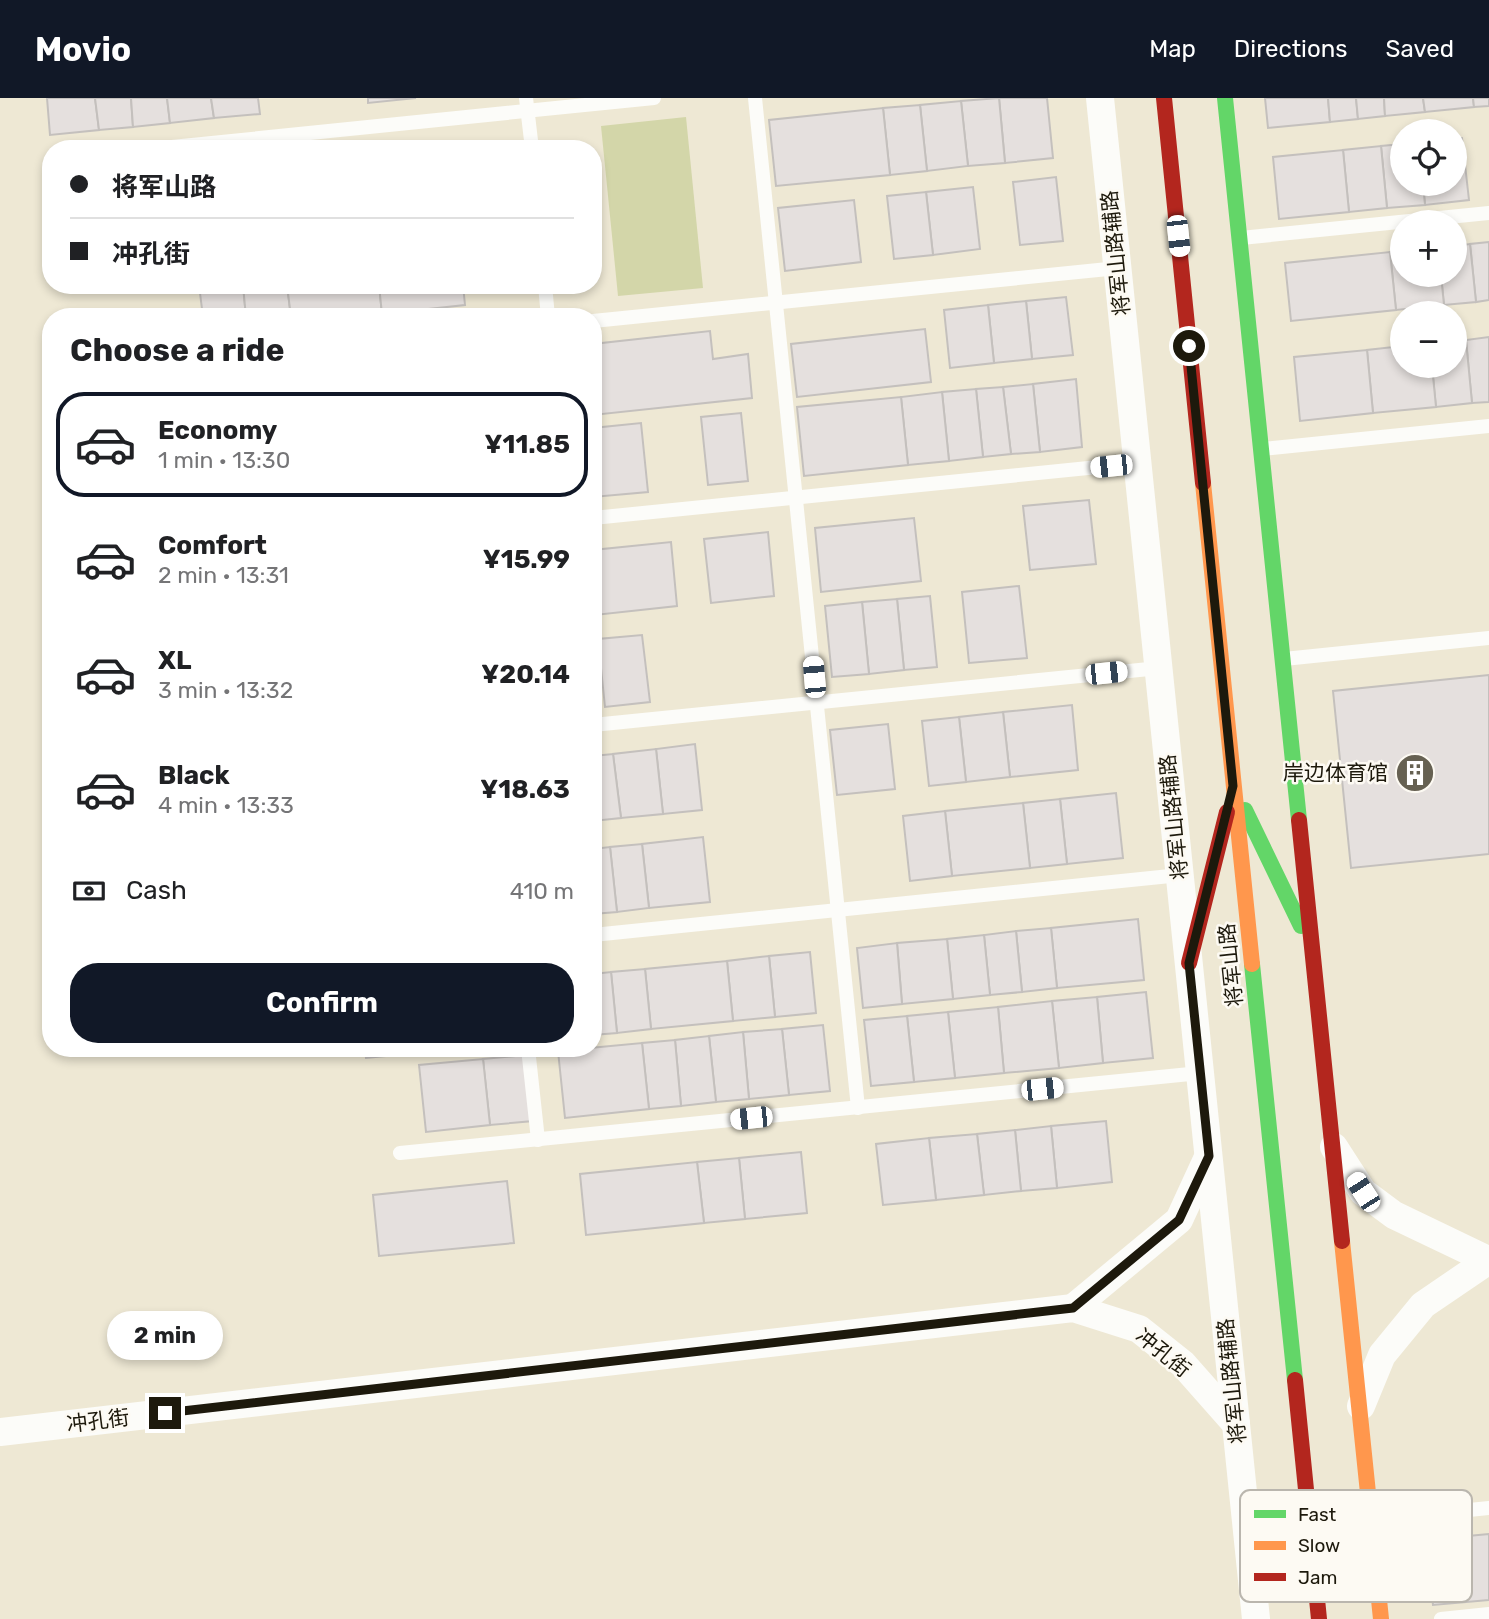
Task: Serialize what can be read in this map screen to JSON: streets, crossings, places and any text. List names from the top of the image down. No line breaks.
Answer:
{"streets":{"street":["将军山路辅路","将军山路","冲孔街"]},"crossings":[["将军山路辅路","冲孔街"]],"places":{"building":["岸边体育馆"]},"legend":["Fast","Slow","Jam"],"page":{"header":"Movio","nav":["Map","Directions","Saved"],"map_buttons":["+","−"],"banner":["将军山路","冲孔街"],"heading":"Choose a ride","list":[{"name":"Economy","note":"1 min · 13:30","value":"¥11.85"},{"name":"Comfort","note":"2 min · 13:31","value":"¥15.99"},{"name":"XL","note":"3 min · 13:32","value":"¥20.14"},{"name":"Black","note":"4 min · 13:33","value":"¥18.63"}],"pay":["Cash","410 m"],"buttons":"Confirm","bubble":"2 min"}}
